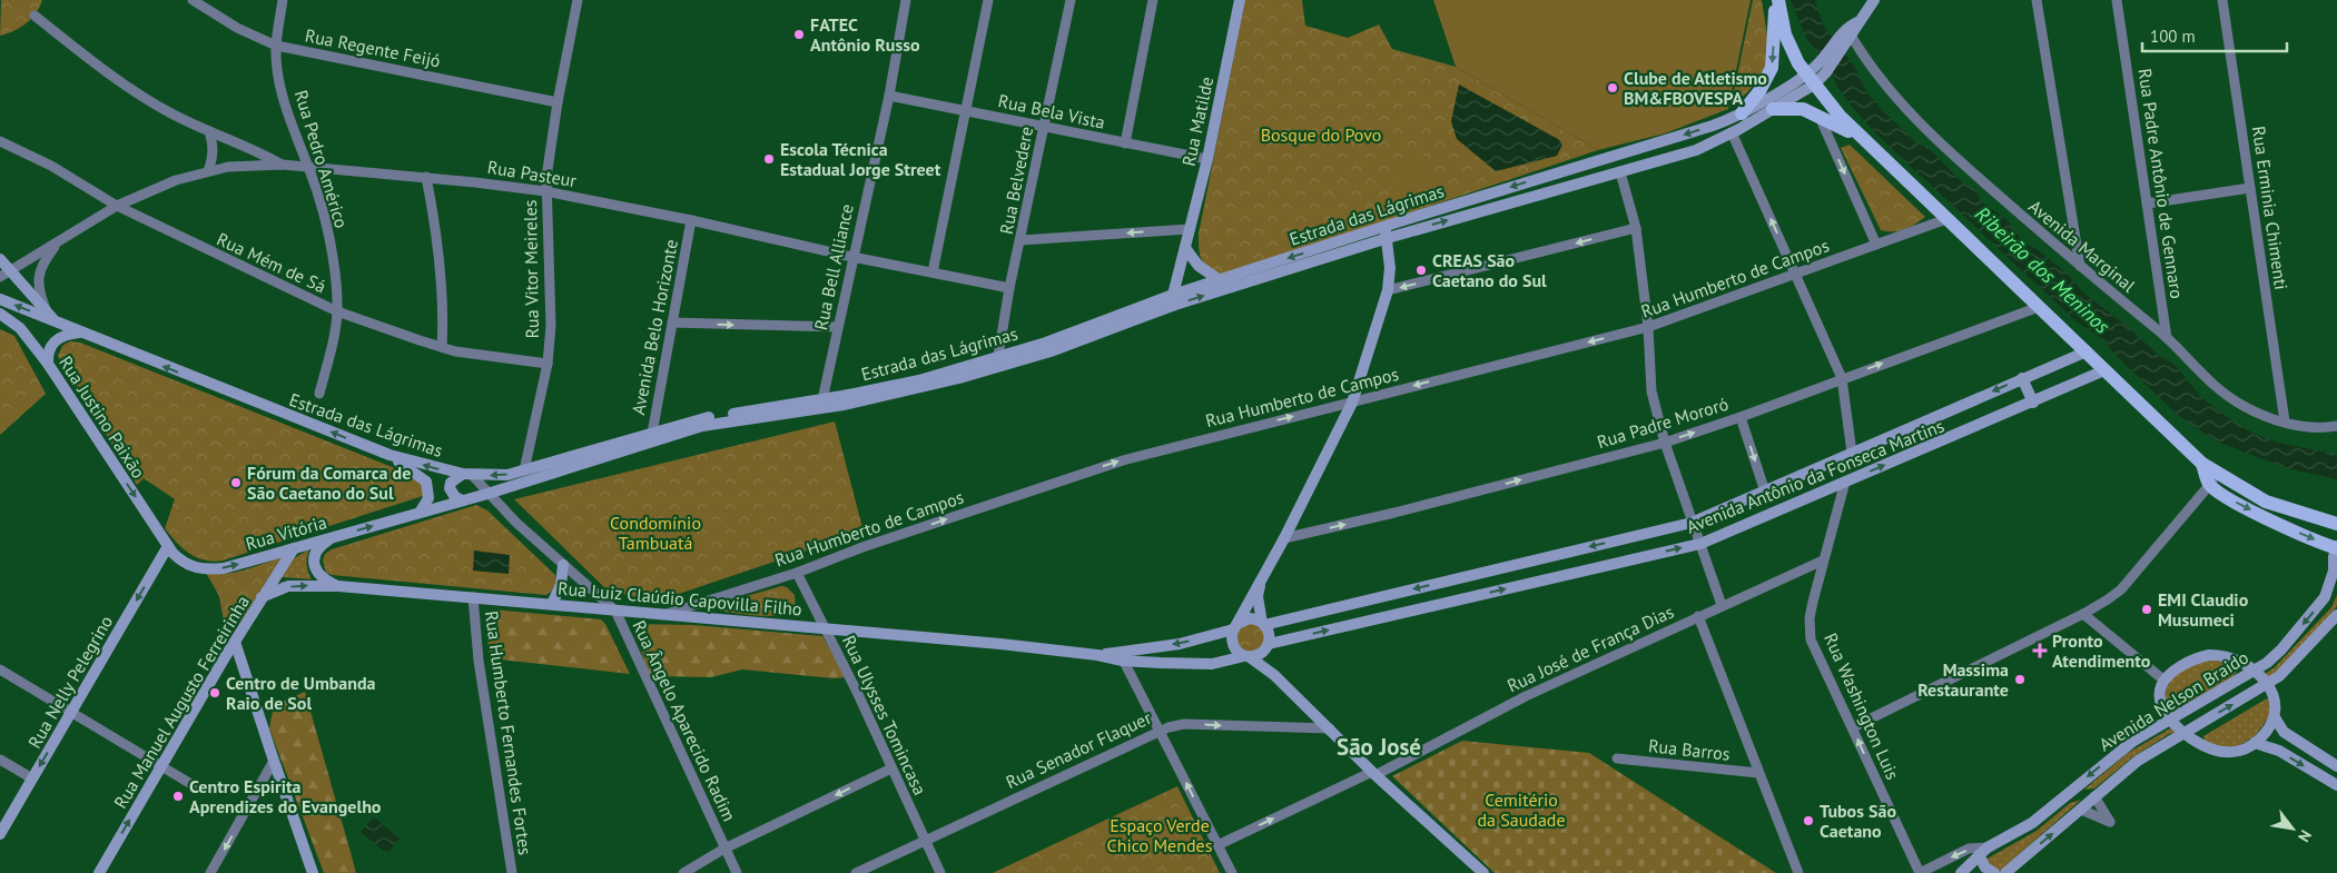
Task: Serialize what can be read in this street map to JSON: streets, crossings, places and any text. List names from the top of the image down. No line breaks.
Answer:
{"streets":{"main road":["Rua Matilde","Estrada das Lágrimas","Rua Justino Paixão","Avenida Antônio da Fonseca Martins","Rua Vitória","Rua Luiz Claúdio Capovilla Filho","Rua Nelly Pelegrino","Avenida Nelson Braido","Rua Manuel Augusto Ferreirinha"],"street":["Rua Regente Feijó","Rua Bela Vista","Rua Pedro Américo","Rua Pasteur","Rua Belvedere","Rua Padre Antônio de Gennaro","Rua Erminia Chimenti","Avenida Marginal","Rua Mém de Sá","Rua Bell Alliance","Rua Vitor Meireles","Rua Humberto de Campos","Avenida Belo Horizonte","Rua Padre Mororó","Rua José de França Dias","Rua Washington Luis","Rua Ulysses Tomincasa","Rua Ângelo Aparecido Radim","Rua Humberto Fernandes Fortes","Rua Senador Flaquer","Rua Barros"]},"crossings":[["Rua Regente Feijó","Rua Pedro Américo"],["Rua Regente Feijó","Rua Vitor Meireles"],["Rua Bela Vista","Rua Matilde"],["Rua Bela Vista","Rua Belvedere"],["Rua Bela Vista","Rua Bell Alliance"],["Rua Matilde","Estrada das Lágrimas"],["Rua Pedro Américo","Rua Pasteur"],["Rua Pedro Américo","Rua Mém de Sá"],["Rua Pasteur","Rua Belvedere"],["Rua Pasteur","Estrada das Lágrimas"],["Rua Pasteur","Rua Mém de Sá"],["Rua Pasteur","Rua Bell Alliance"],["Rua Pasteur","Rua Vitor Meireles"],["Rua Pasteur","Avenida Belo Horizonte"],["Rua Belvedere","Estrada das Lágrimas"],["Rua Padre Antônio de Gennaro","Avenida Marginal"],["Rua Erminia Chimenti","Avenida Marginal"],["Estrada das Lágrimas","Avenida Marginal"],["Estrada das Lágrimas","Rua Bell Alliance"],["Estrada das Lágrimas","Rua Vitor Meireles"],["Estrada das Lágrimas","Avenida Belo Horizonte"],["Estrada das Lágrimas","Rua Vitória"],["Estrada das Lágrimas","Rua Ângelo Aparecido Radim"],["Rua Mém de Sá","Rua Vitor Meireles"],["Rua Humberto de Campos","Rua Luiz Claúdio Capovilla Filho"],["Rua Humberto de Campos","Rua Ulysses Tomincasa"],["Rua Justino Paixão","Rua Vitória"],["Rua Justino Paixão","Rua Nelly Pelegrino"],["Avenida Antônio da Fonseca Martins","Rua Luiz Claúdio Capovilla Filho"],["Avenida Antônio da Fonseca Martins","Rua Washington Luis"],["Rua Vitória","Rua Nelly Pelegrino"],["Rua Vitória","Rua Manuel Augusto Ferreirinha"],["Rua Luiz Claúdio Capovilla Filho","Rua Manuel Augusto Ferreirinha"],["Rua Luiz Claúdio Capovilla Filho","Rua Ulysses Tomincasa"],["Rua Luiz Claúdio Capovilla Filho","Rua Ângelo Aparecido Radim"],["Rua Luiz Claúdio Capovilla Filho","Rua Humberto Fernandes Fortes"],["Rua José de França Dias","Rua Washington Luis"],["Rua Ulysses Tomincasa","Rua Senador Flaquer"]],"one_way":["Rua Justino Paixão","Rua Padre Mororó","Rua Vitória","Rua Nelly Pelegrino","Rua Washington Luis"],"districts":["São José"],"water":["Ribeirão dos Meninos"],"parks":["Bosque do Povo","Condomínio Tambuatá","Cemitério da Saudade","Espaço Verde Chico Mendes"],"places":{"other":["FATEC Antônio Russo","Clube de Atletismo BM&FBOVESPA","Escola Técnica Estadual Jorge Street","CREAS São Caetano do Sul","Fórum da Comarca de São Caetano do Sul","EMI Claudio Musumeci","Massima Restaurante","Centro de Umbanda Raio de Sol","Centro Espirita Aprendizes do Evangelho","Tubos São Caetano"],"health":["Pronto Atendimento"]},"scale_bar":"100 m","north":"bottom right"}
